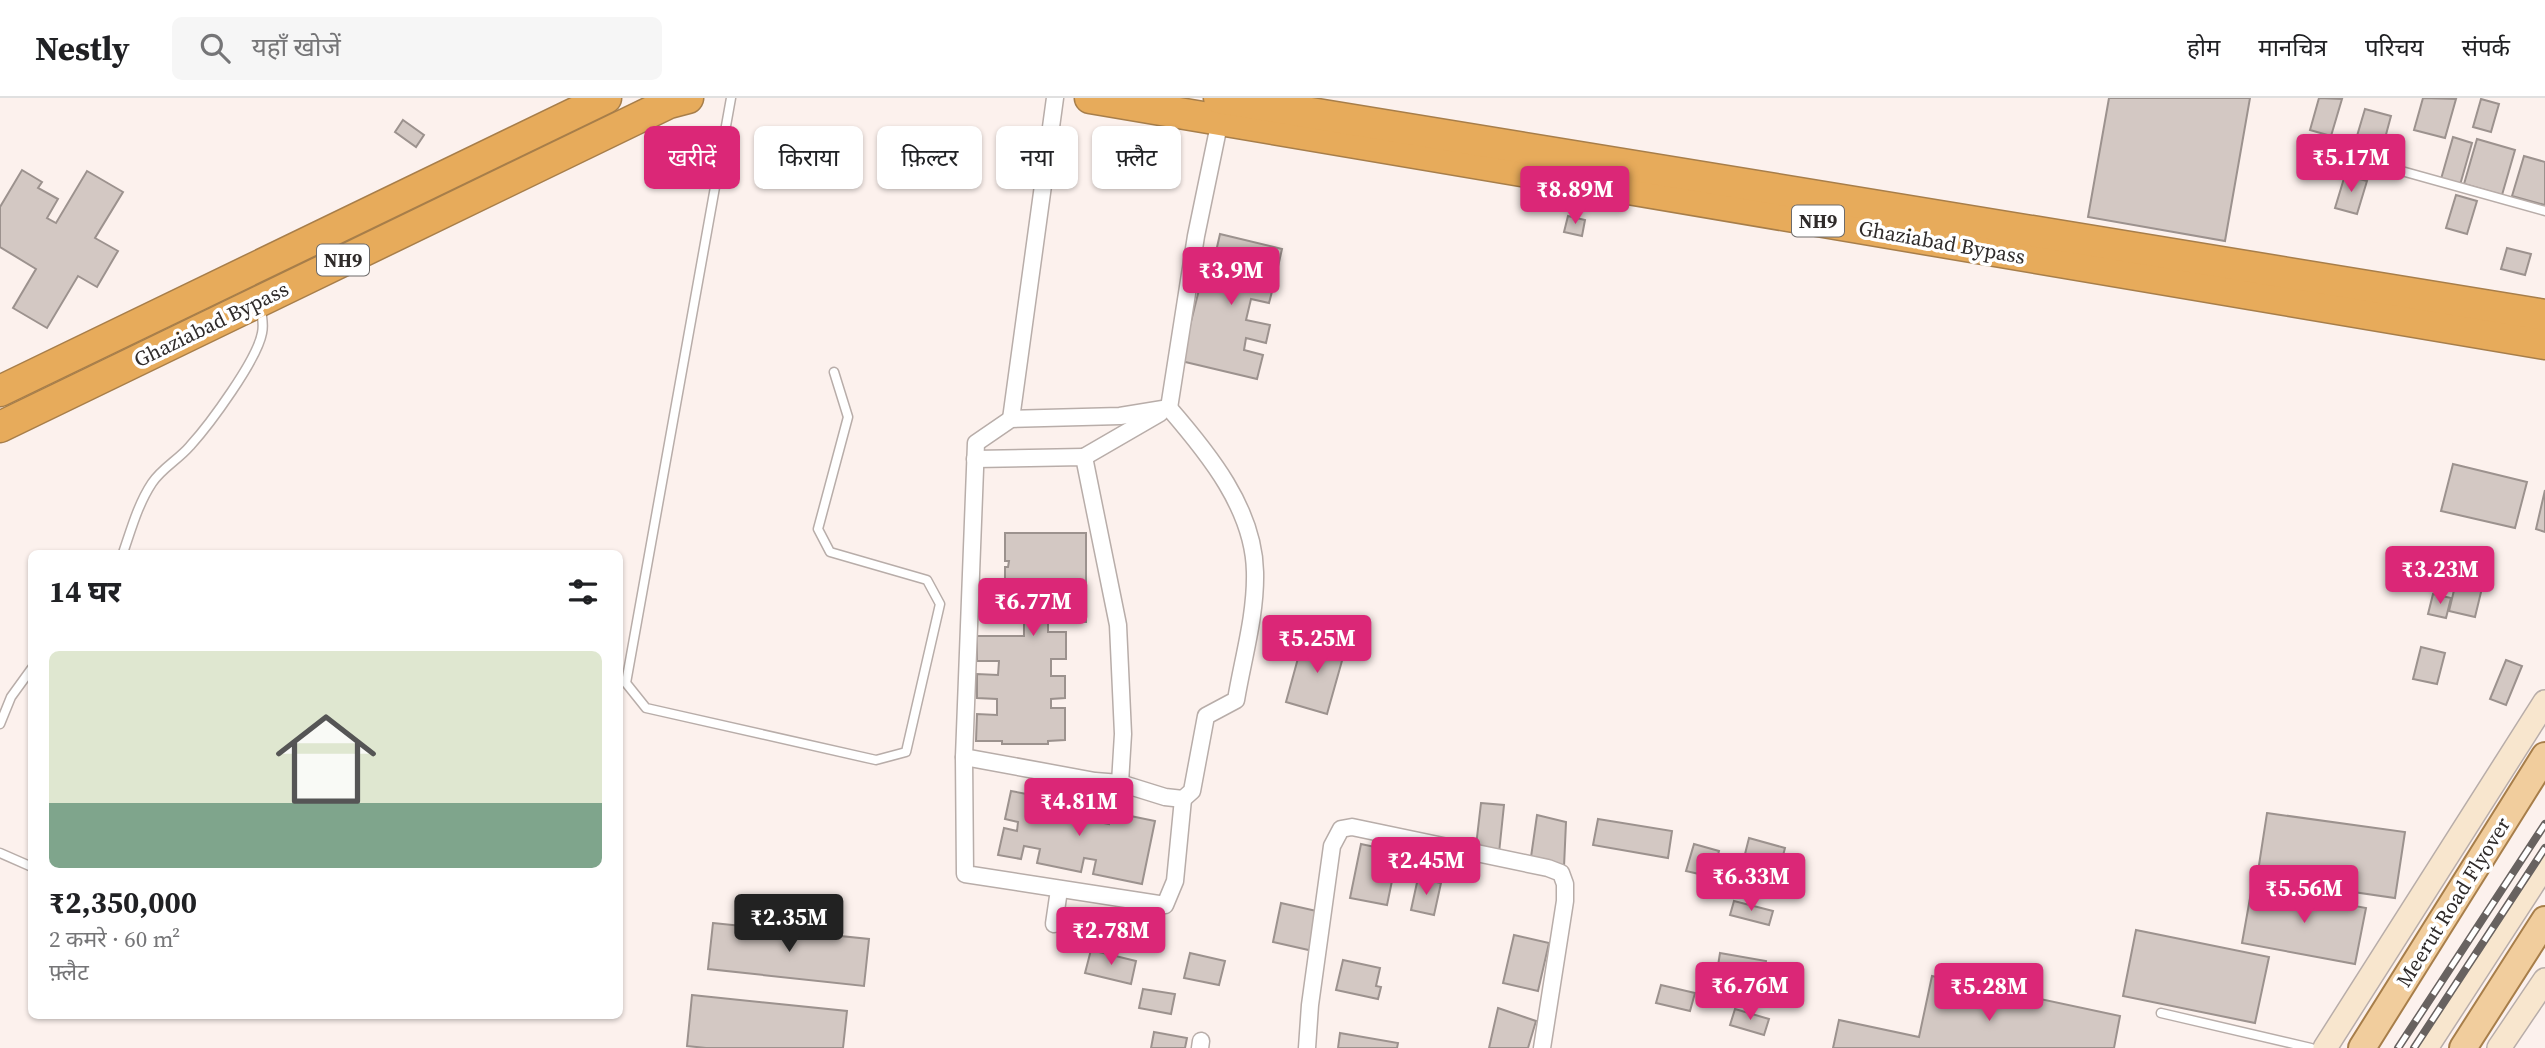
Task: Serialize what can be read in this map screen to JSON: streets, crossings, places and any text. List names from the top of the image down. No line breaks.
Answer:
{"streets":{"highway":["NH9","Ghaziabad Bypass"],"main road":["Meerut Road Flyover"]},"page":{"header":"Nestly","search":"यहाँ खोजें","nav":["होम","मानचित्र","परिचय","संपर्क"],"chip":["खरीदें","किराया","फ़िल्टर","नया","फ़्लैट"],"price":["₹5.17M","₹8.89M","₹3.9M","₹3.23M","₹6.77M","₹5.25M","₹4.81M","₹2.45M","₹6.33M","₹5.56M","₹2.35M","₹2.78M","₹6.76M","₹5.28M"],"heading":"14 घर","list":[{"name":"₹2,350,000","note":"2 कमरे · 60 m² · फ़्लैट"}]}}
